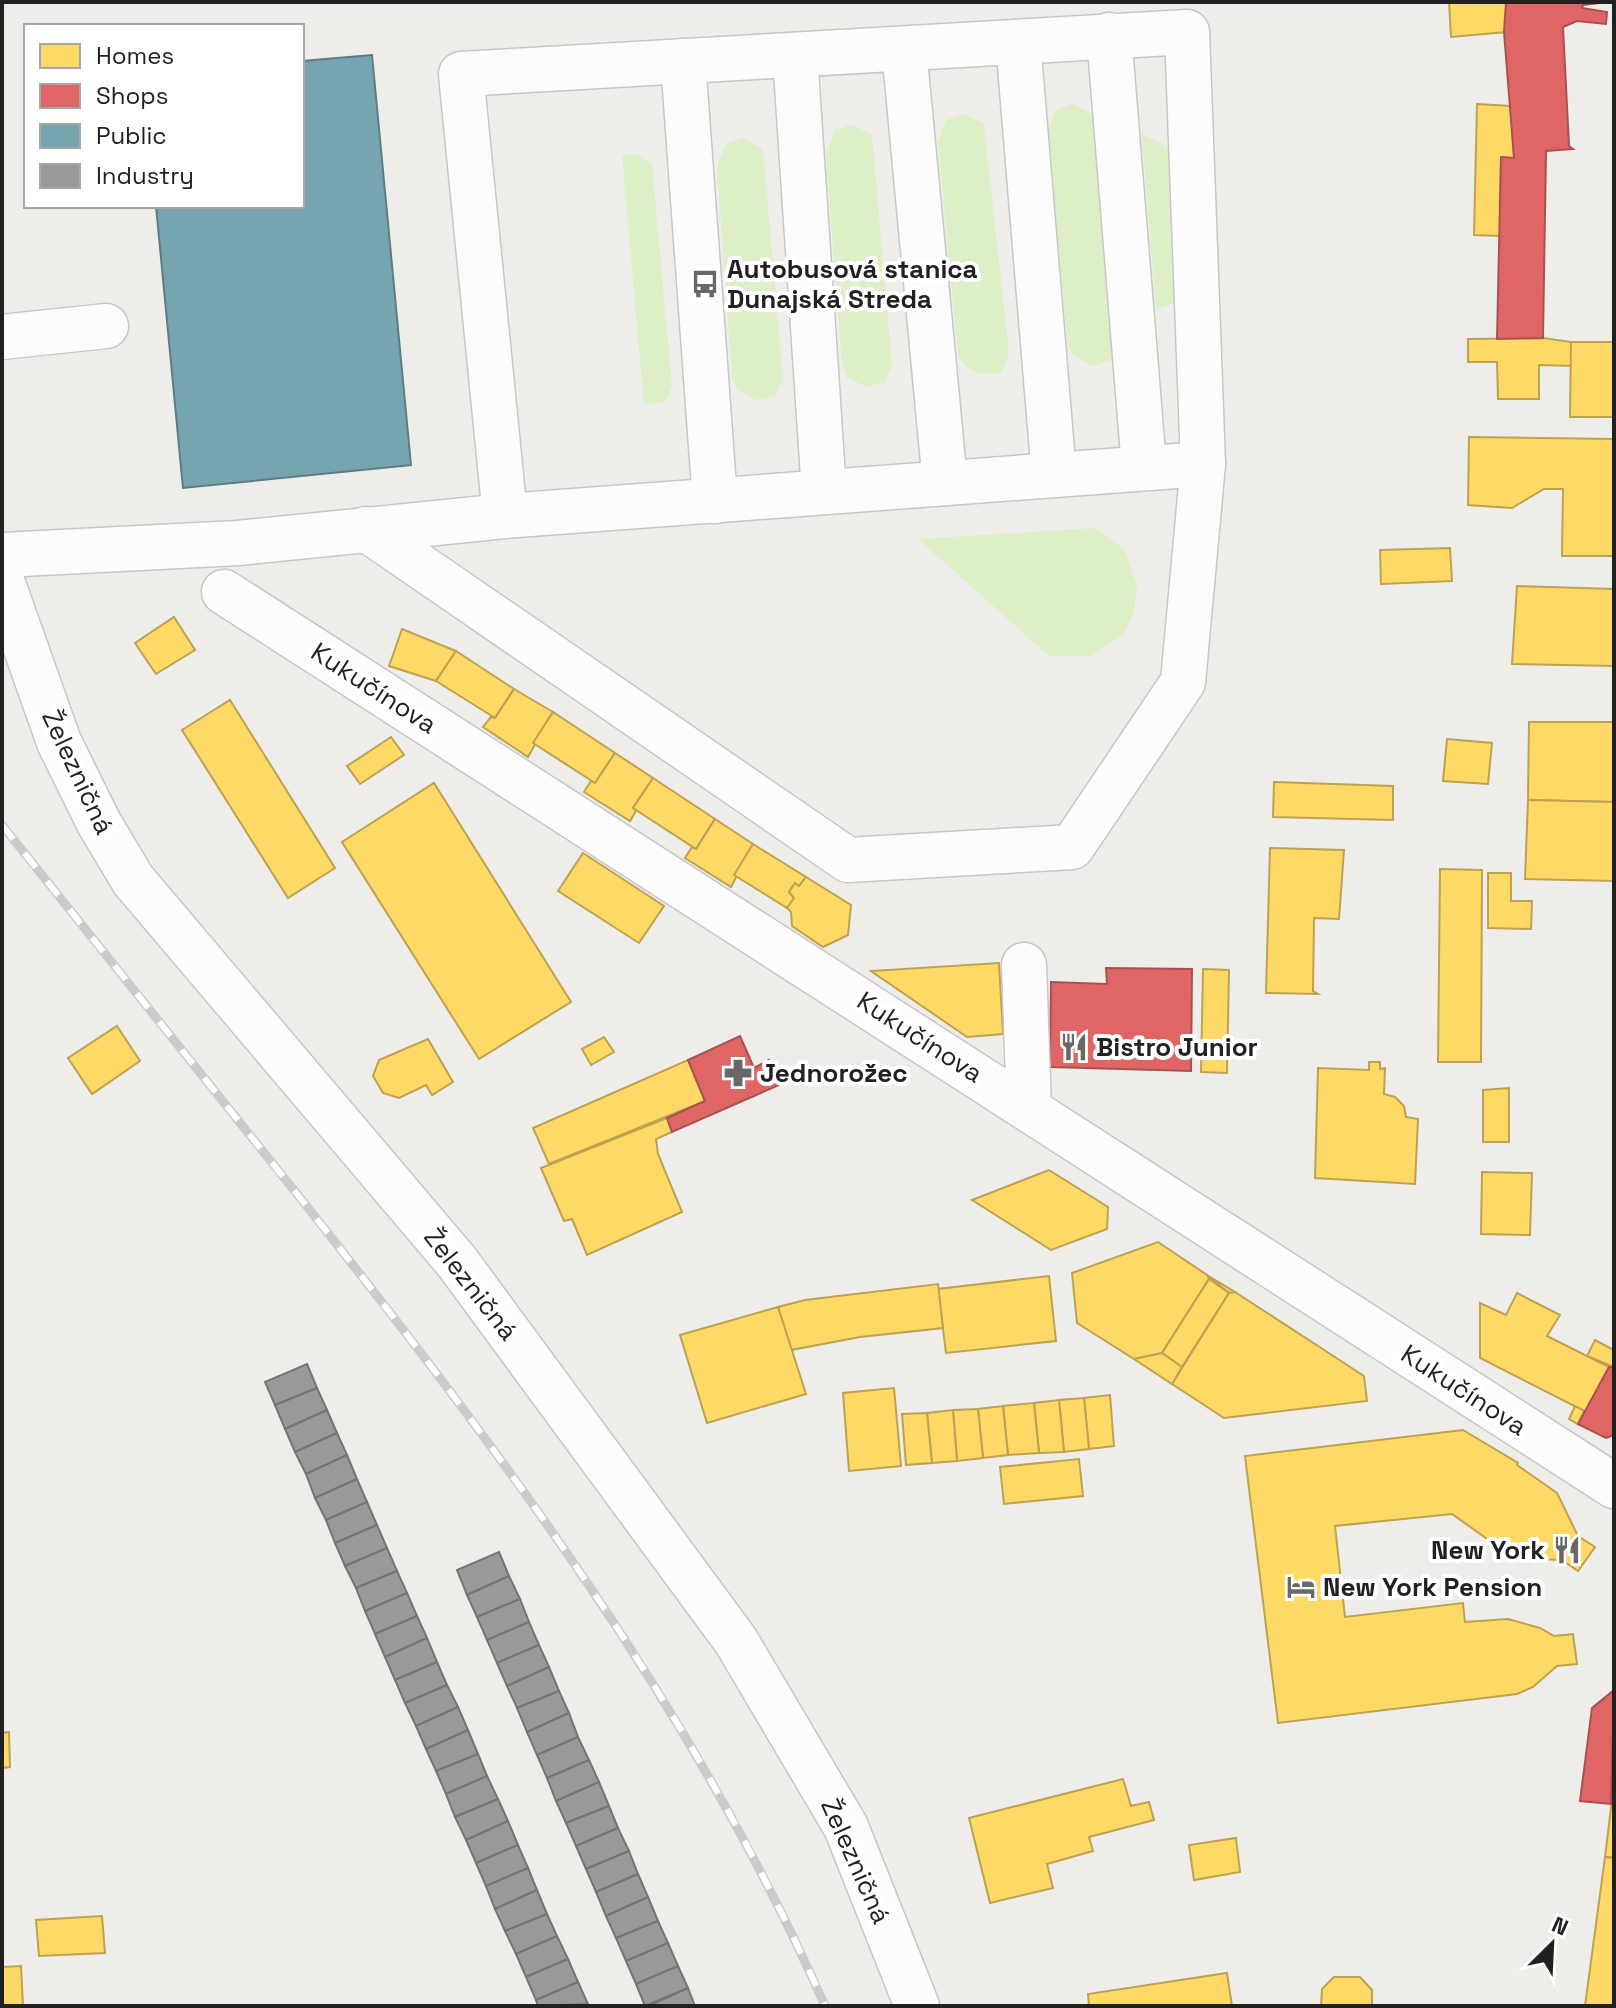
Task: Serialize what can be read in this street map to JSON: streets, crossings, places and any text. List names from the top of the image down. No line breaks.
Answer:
{"streets":{"street":["Kukučínova","Železničná"]},"places":{"bus stop":["Autobusová stanica Dunajská Streda"],"restaurant":["Bistro Junior","New York"],"pharmacy":["Jednorožec"],"hotel":["New York Pension"]},"legend":["Homes","Shops","Public","Industry"],"north":"top right"}
